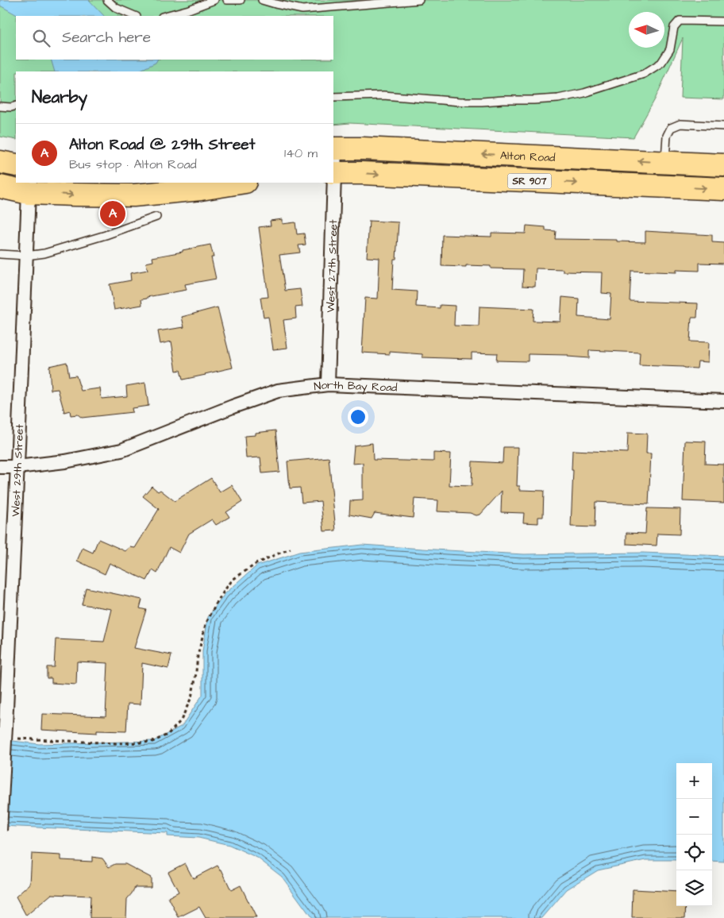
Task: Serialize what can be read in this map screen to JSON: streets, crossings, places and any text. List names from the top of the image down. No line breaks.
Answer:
{"streets":{"highway":["Alton Road","SR 907"],"street":["West 27th Street","North Bay Road","West 29th Street"]},"crossings":[["Alton Road","West 27th Street"],["SR 907","West 27th Street"],["West 27th Street","North Bay Road"],["North Bay Road","West 29th Street"]],"north":"left","page":{"search":"Search here","heading":"Nearby","list":[{"mark":"A","name":"Alton Road @ 29th Street","note":"Bus stop · Alton Road","value":"140 m"}],"pins":"A","map_buttons":["+","−"]}}
